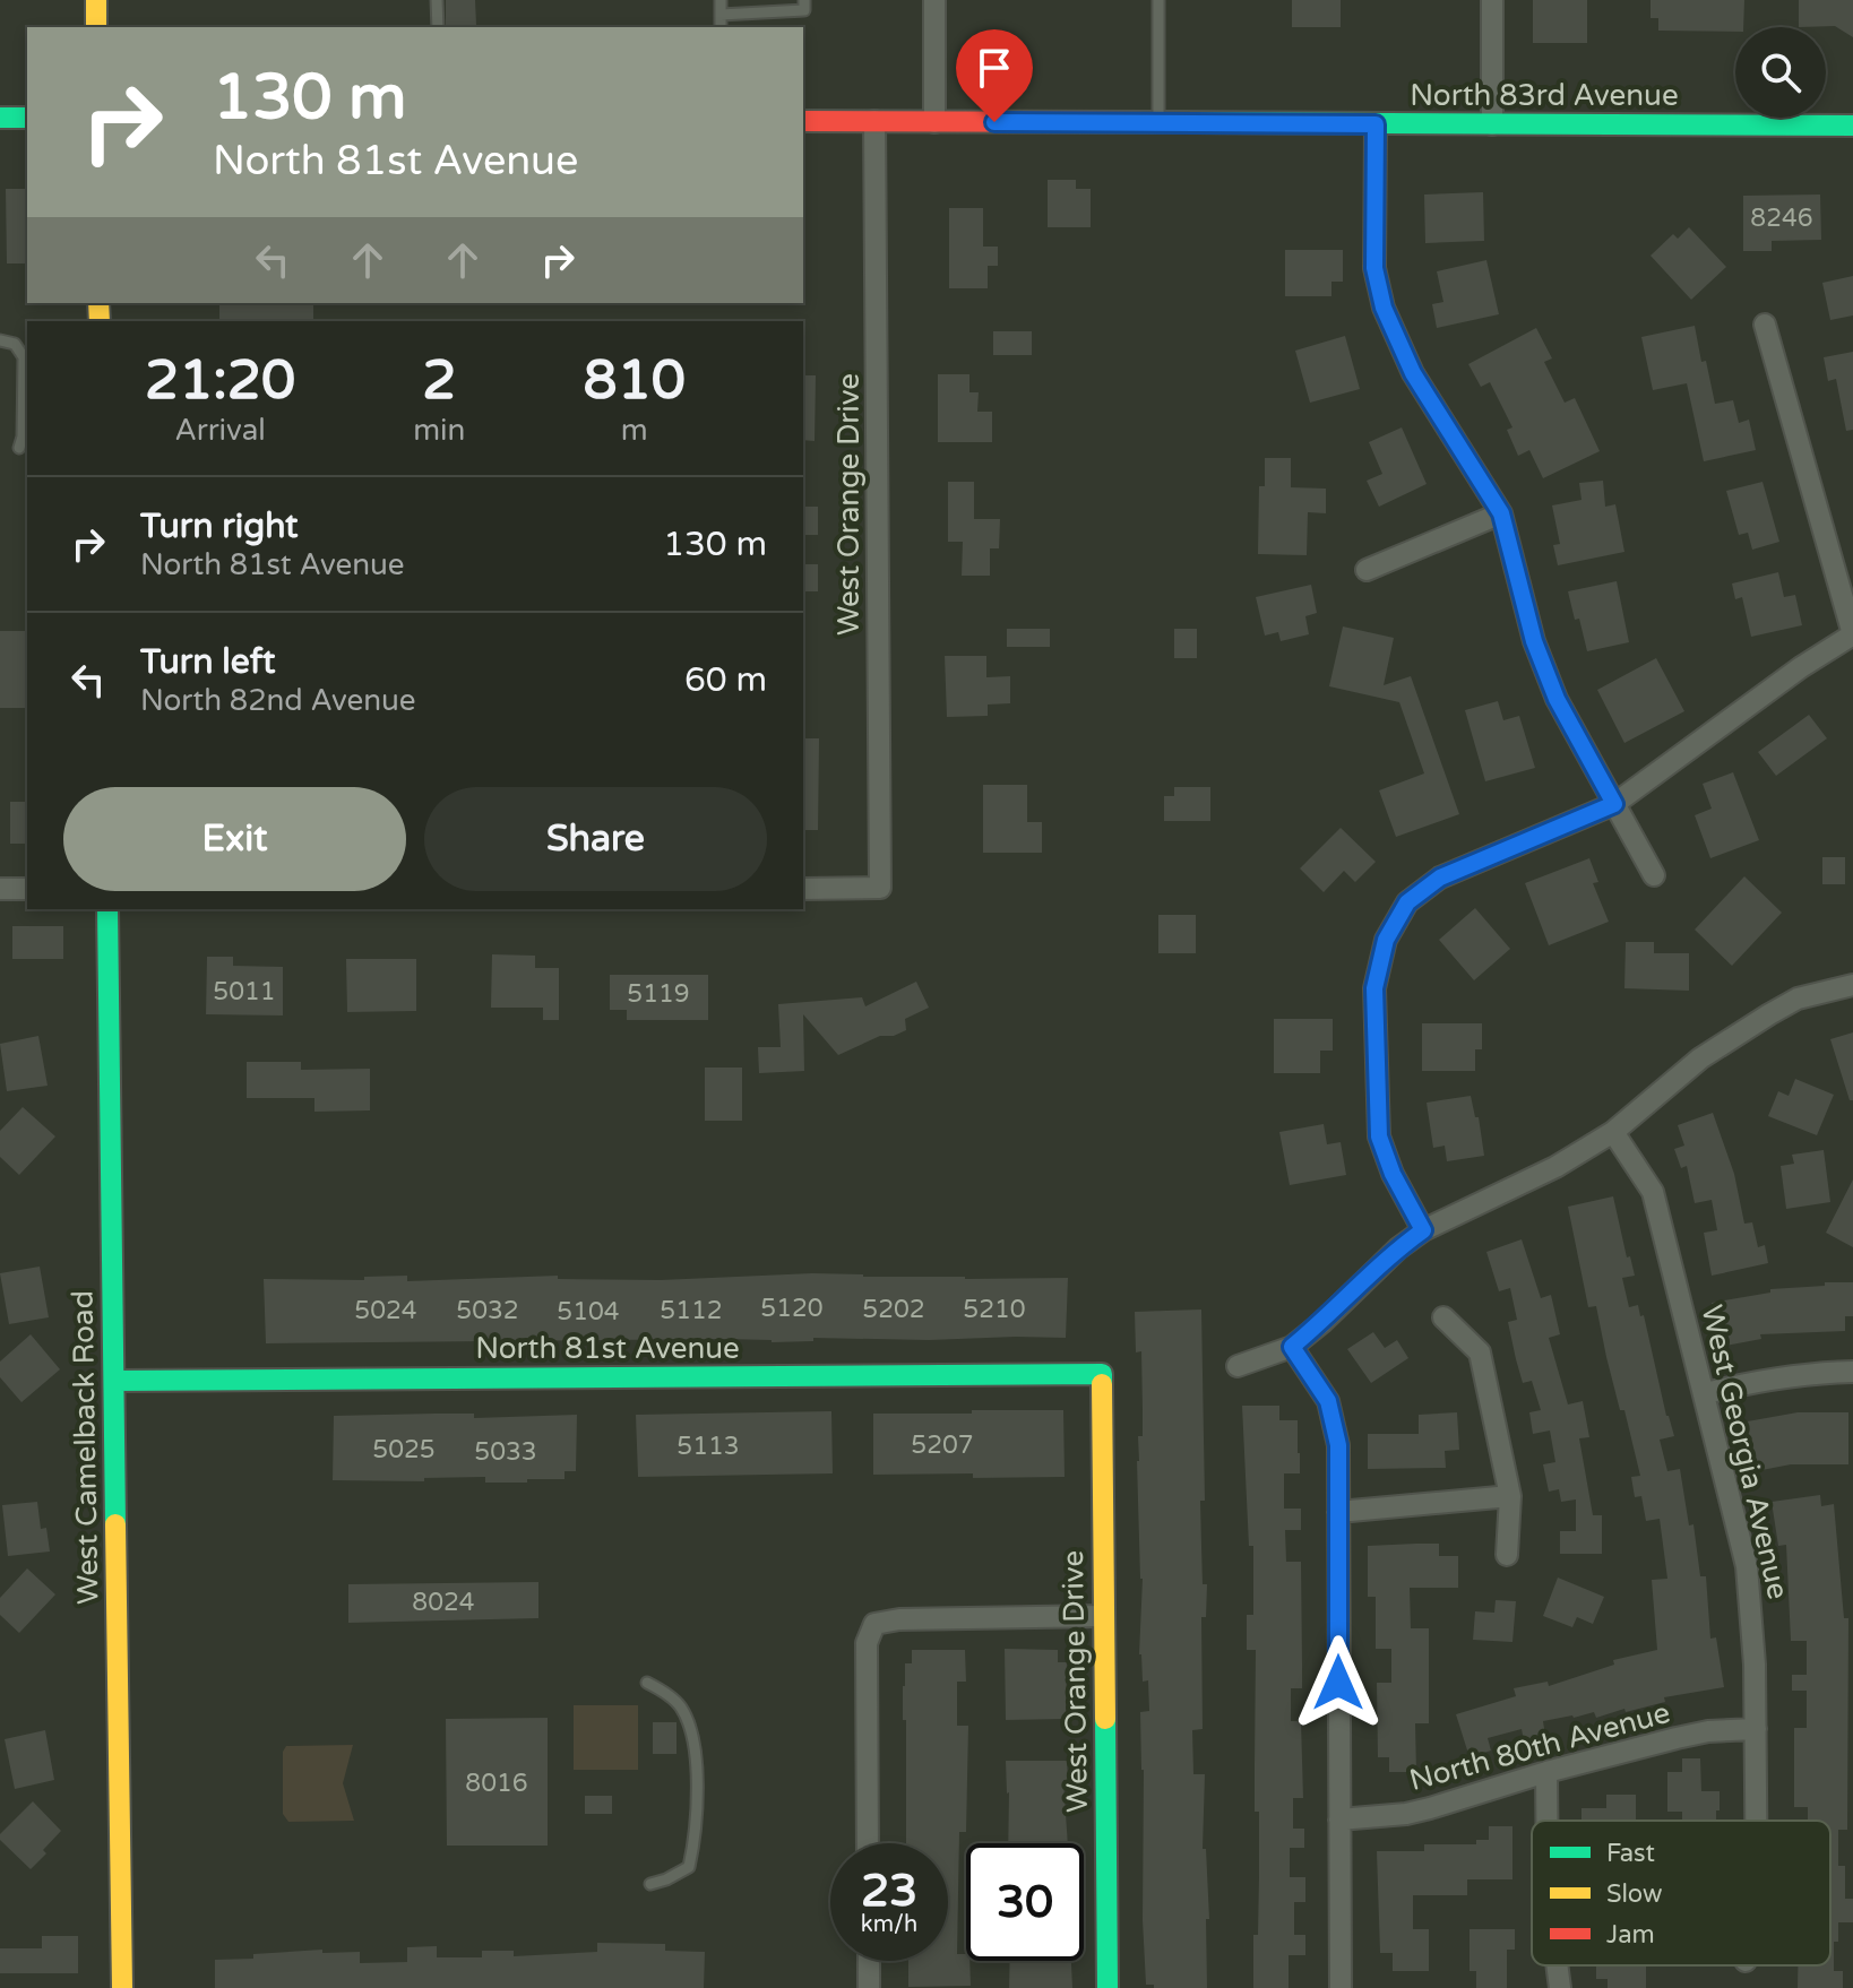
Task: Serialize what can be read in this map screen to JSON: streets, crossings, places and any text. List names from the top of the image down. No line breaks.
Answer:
{"streets":{"main road":["North 83rd Avenue","West Orange Drive","North 81st Avenue","West Camelback Road"],"street":["West Georgia Avenue","North 80th Avenue"]},"crossings":[["North 83rd Avenue","West Orange Drive"],["West Orange Drive","North 81st Avenue"],["North 81st Avenue","West Camelback Road"],["West Georgia Avenue","North 80th Avenue"]],"house_numbers":["8246","5011","5119","5120","5202","5210","5024","5032","5112","5104","5207","5113","5025","5033","8024","8016"],"legend":["Fast","Slow","Jam"],"page":{"turn":["130 m","North 81st Avenue"],"eta":["21:20","Arrival","2","min","810","m"],"list":[{"name":"Turn right","note":"North 81st Avenue","value":"130 m"},{"name":"Turn left","note":"North 82nd Avenue","value":"60 m"}],"buttons":["Exit","Share"],"speed":"23 km/h","limit":"30"}}
